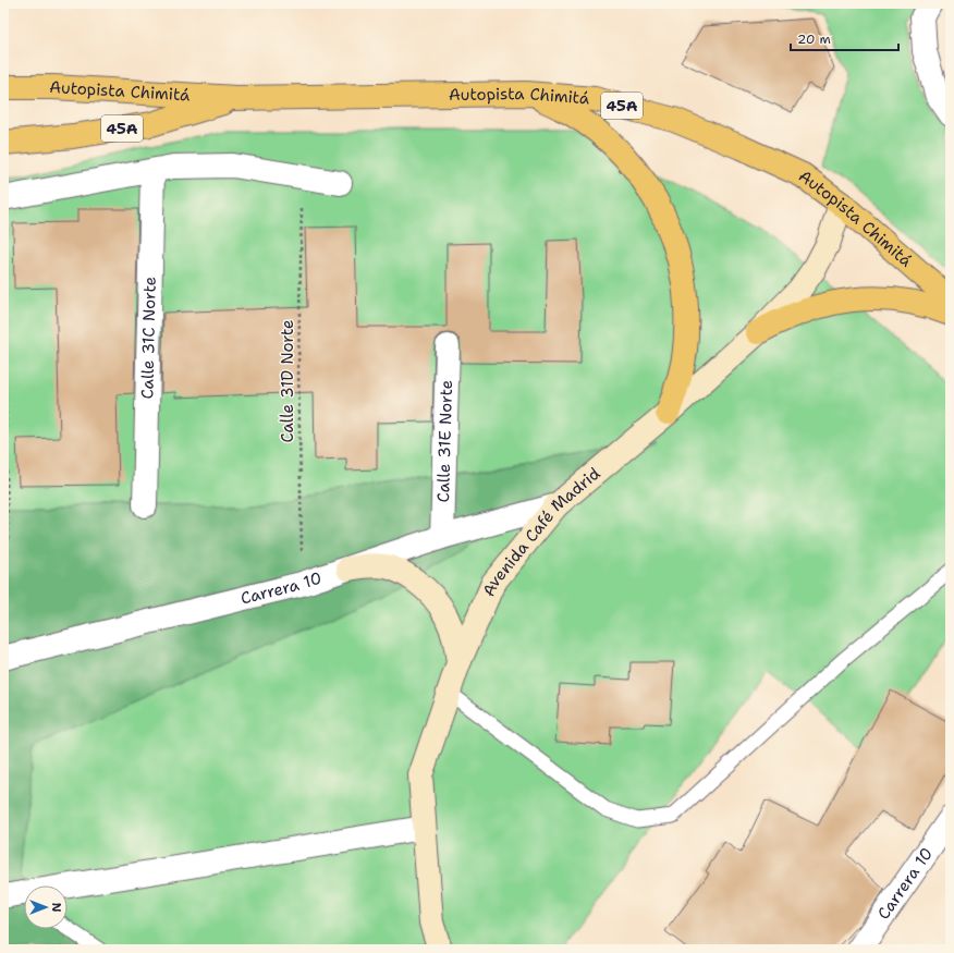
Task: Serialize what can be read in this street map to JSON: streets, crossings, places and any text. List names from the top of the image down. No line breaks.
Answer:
{"streets":{"highway":["Autopista Chimitá","45A"],"street":["Calle 31C Norte","Calle 31E Norte","Avenida Café Madrid","Carrera 10"],"path":["Calle 31D Norte"]},"crossings":[["Autopista Chimitá","Avenida Café Madrid"],["Calle 31D Norte","Carrera 10"],["Calle 31E Norte","Carrera 10"],["Avenida Café Madrid","Carrera 10"]],"scale_bar":"20 m","north":"right"}
